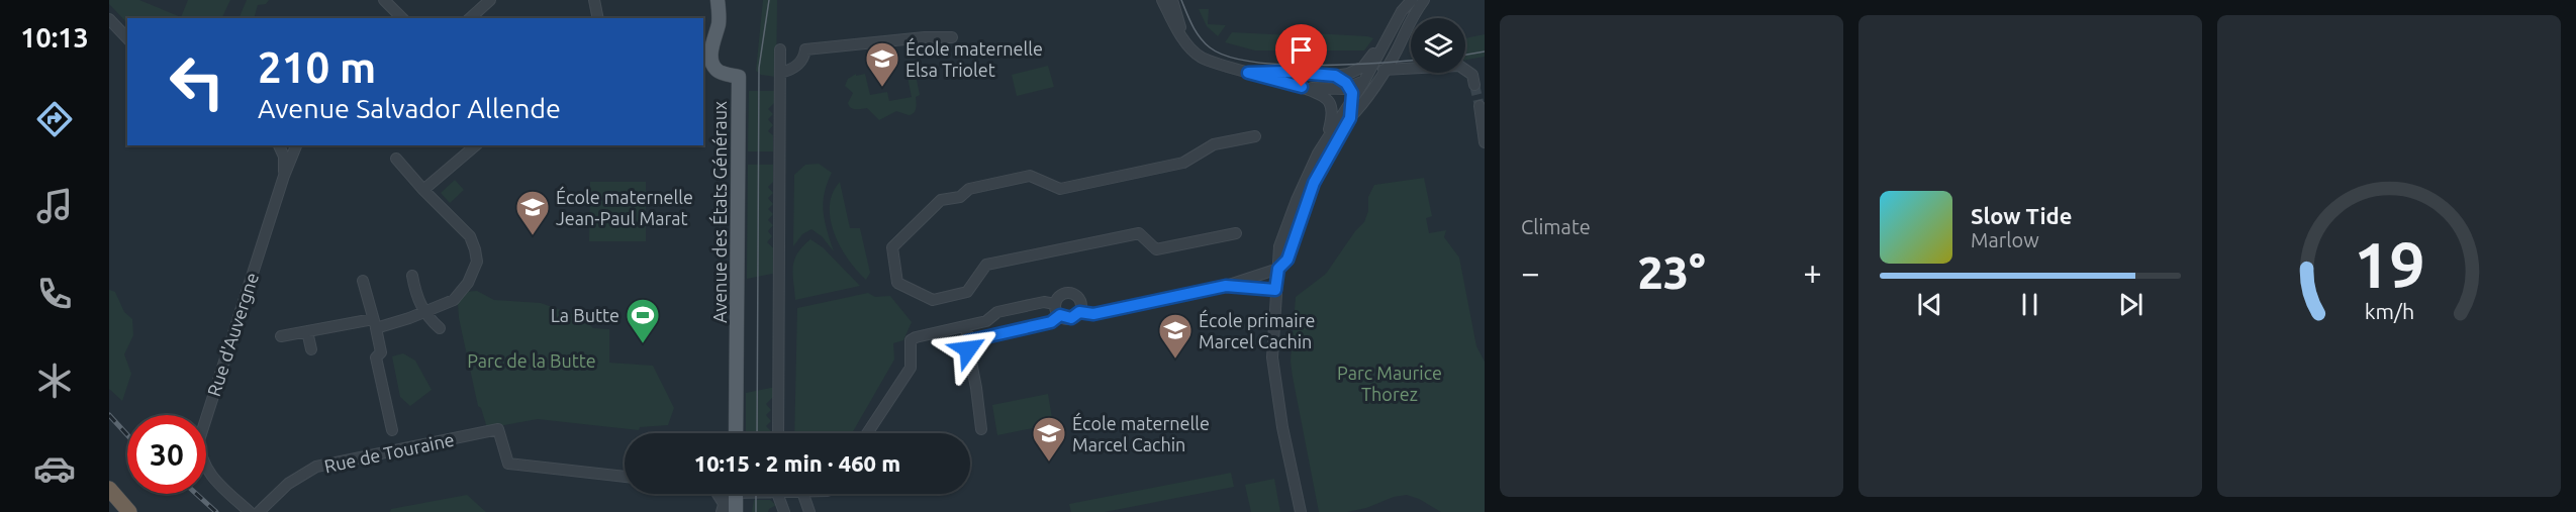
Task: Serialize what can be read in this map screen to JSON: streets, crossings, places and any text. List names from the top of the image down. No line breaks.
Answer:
{"streets":{"main road":["Avenue des États Généraux"],"street":["Rue d'Auvergne","Rue de Touraine"]},"parks":["Parc de la Butte","Parc Maurice Thorez"],"places":{"school or university":["École maternelle Elsa Triolet","École maternelle Jean-Paul Marat","École primaire Marcel Cachin","École maternelle Marcel Cachin"],"sports":["La Butte"]},"page":{"tabs":"10:13","tile":"Climate","turn":["210 m","Avenue Salvador Allende"],"song":["Slow Tide","Marlow"],"heat":["−","23°","+"],"limit":"30","trip":"10:15 · 2 min · 460 m","gauge":["19","km/h"]}}
